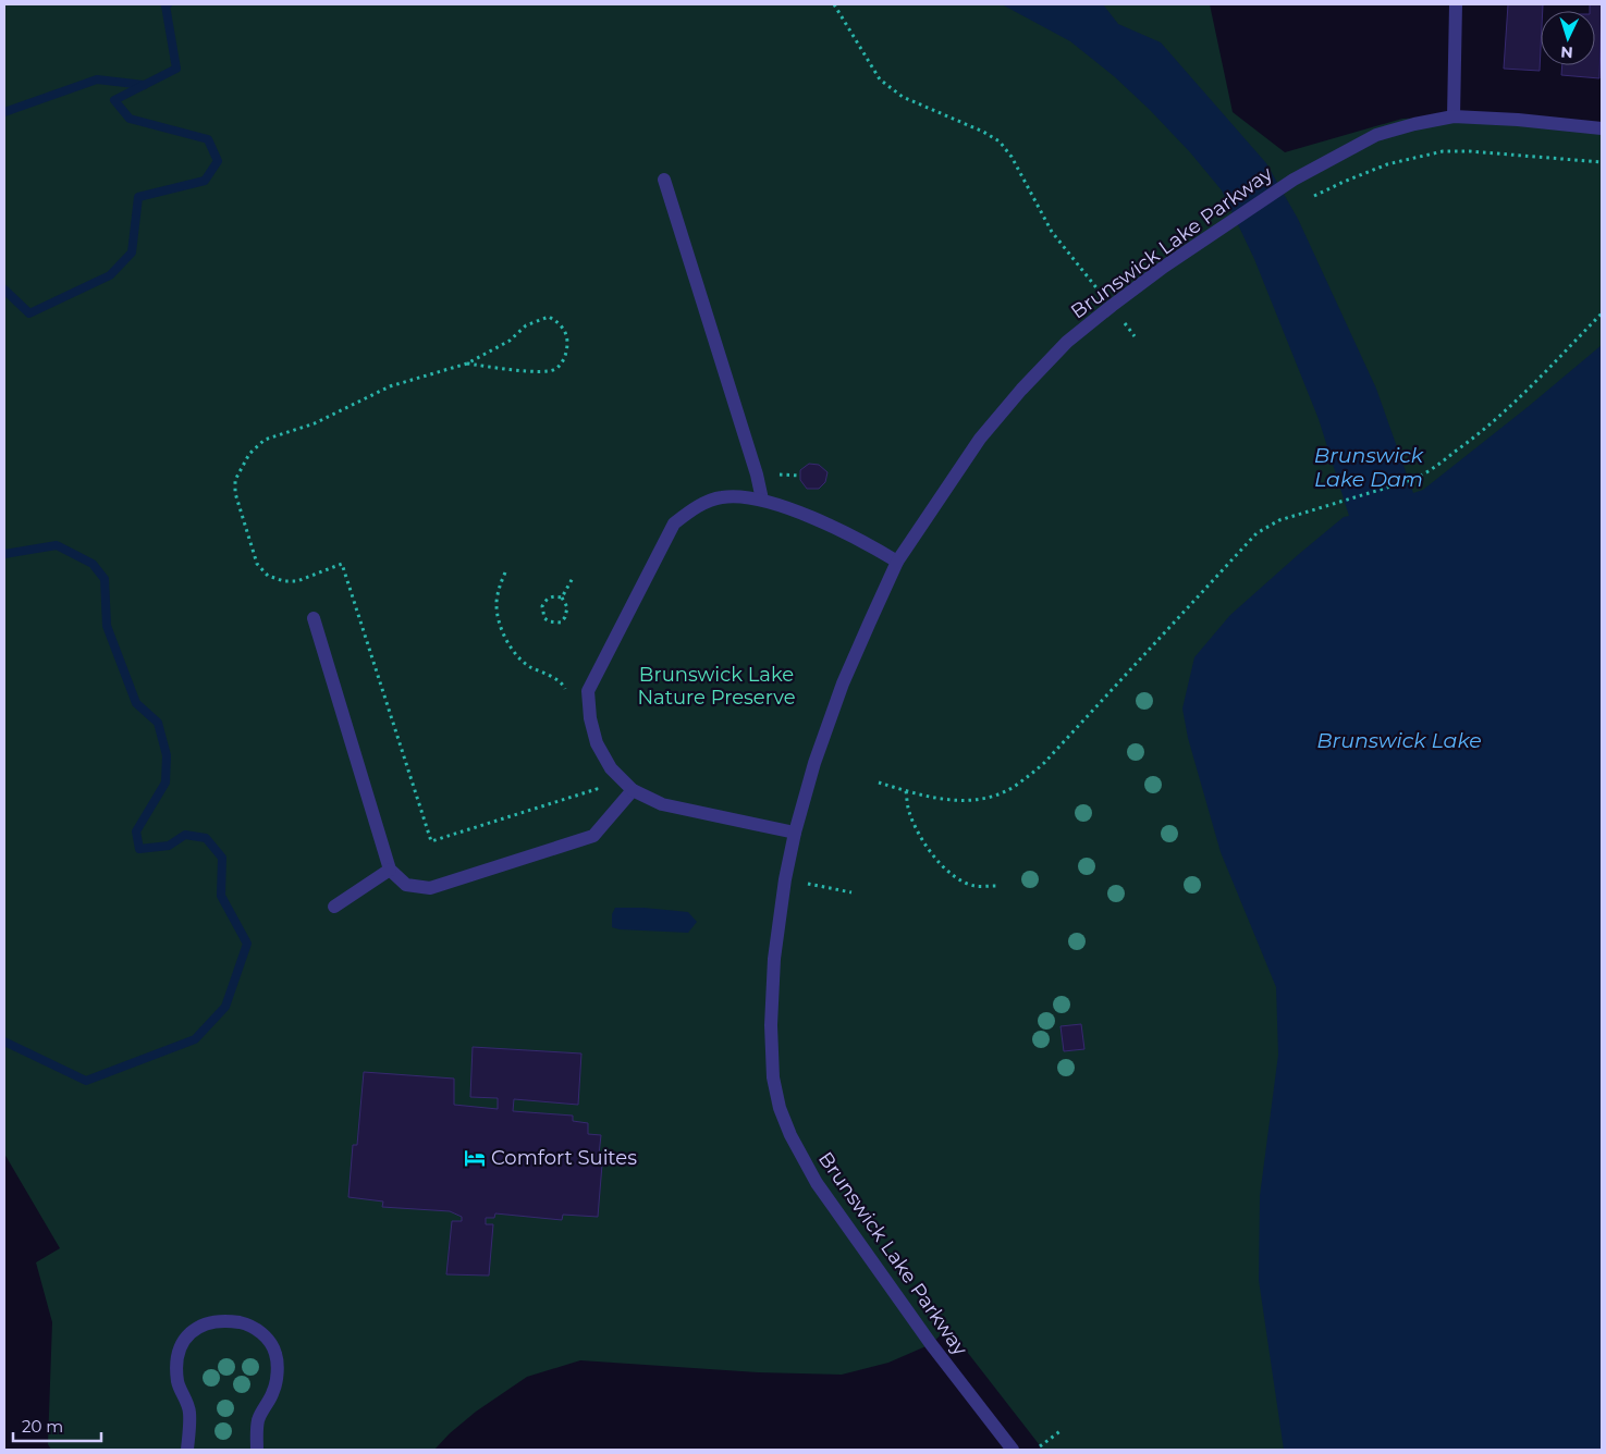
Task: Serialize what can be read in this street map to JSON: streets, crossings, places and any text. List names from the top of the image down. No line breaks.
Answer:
{"streets":{"street":["Brunswick Lake Parkway"]},"water":["Brunswick Lake Dam","Brunswick Lake"],"parks":["Brunswick Lake Nature Preserve"],"places":{"hotel":["Comfort Suites"]},"scale_bar":"20 m","north":"bottom"}
